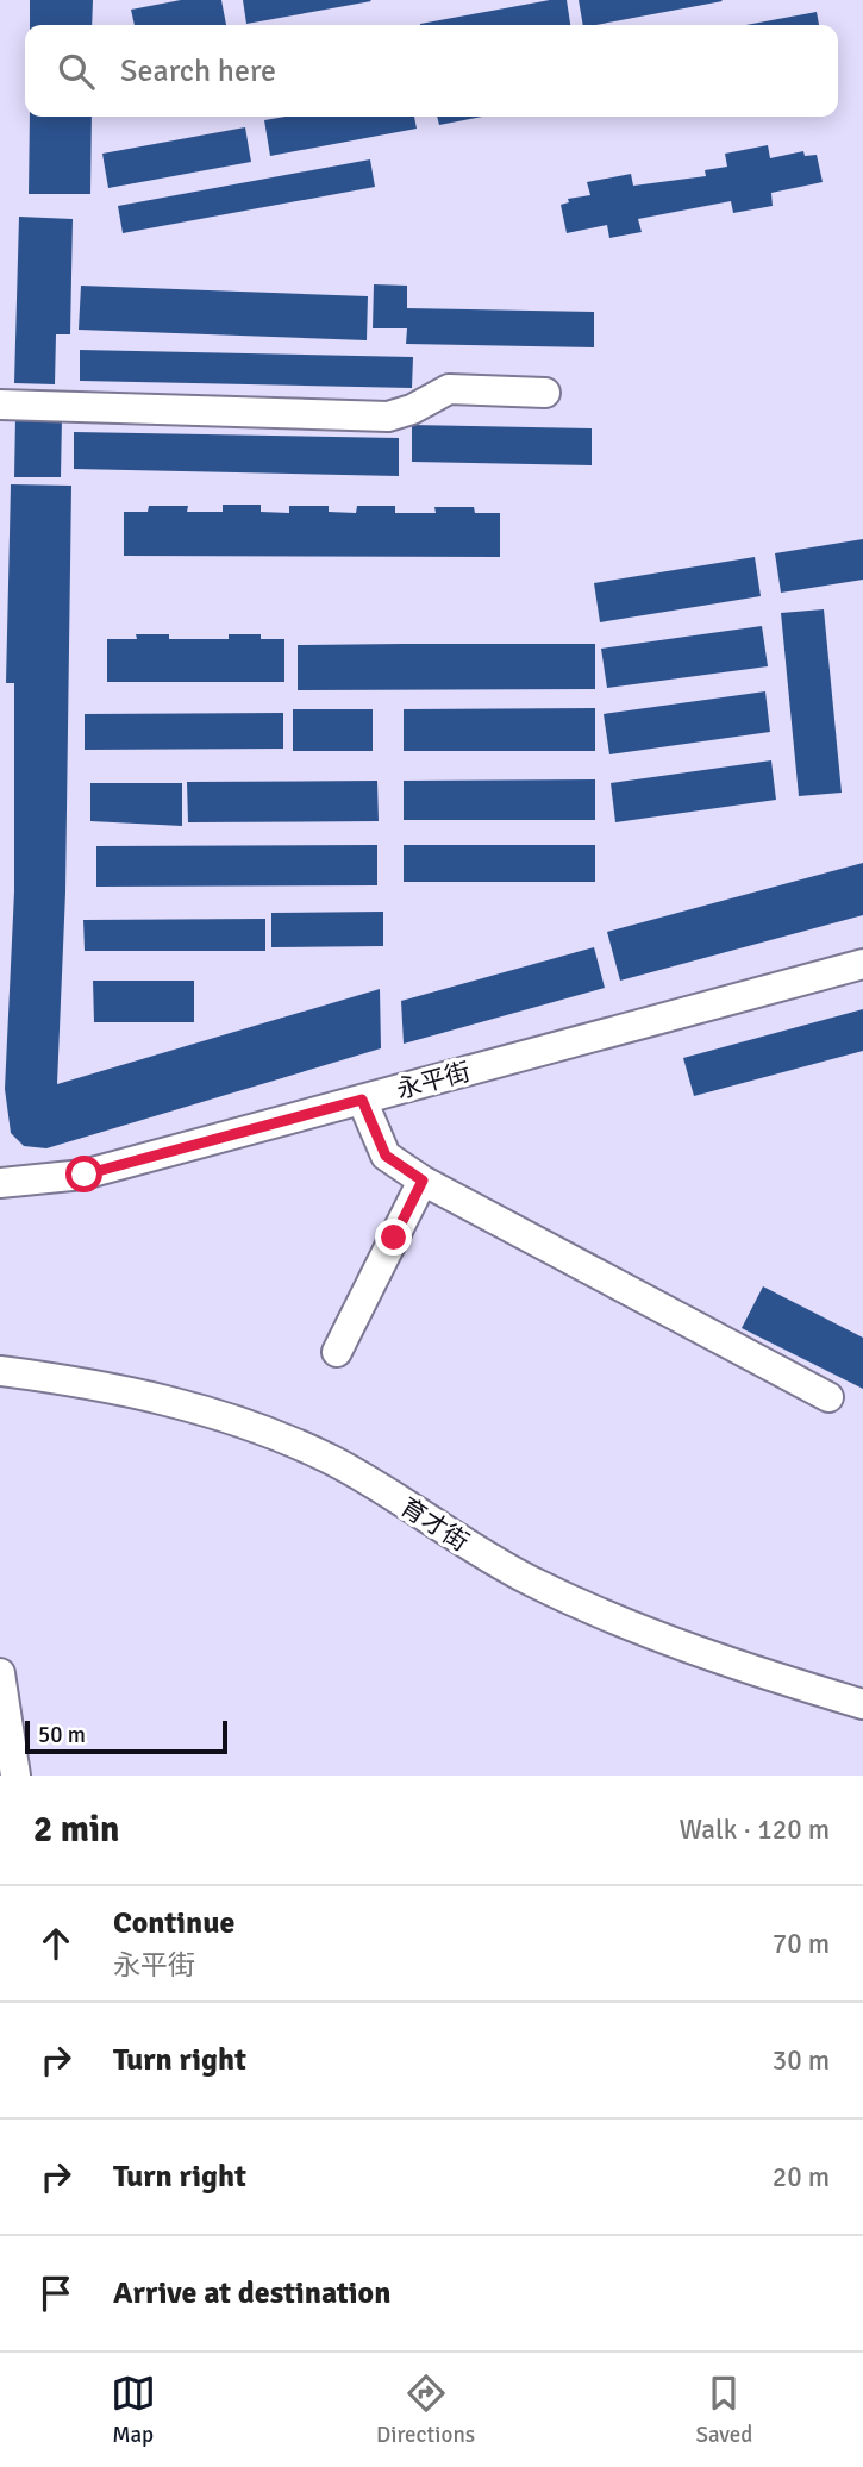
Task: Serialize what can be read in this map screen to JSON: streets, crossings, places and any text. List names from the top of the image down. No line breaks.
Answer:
{"streets":{"street":["永平街","育才街"]},"scale_bar":"50 m","page":{"search":"Search here","scale":"50 m","heading":["2 min","Walk · 120 m"],"list":[["Continue","永平街","70 m"],["Turn right","30 m"],["Turn right","20 m"],"Arrive at destination"],"nav":["Map","Directions","Saved"]}}
